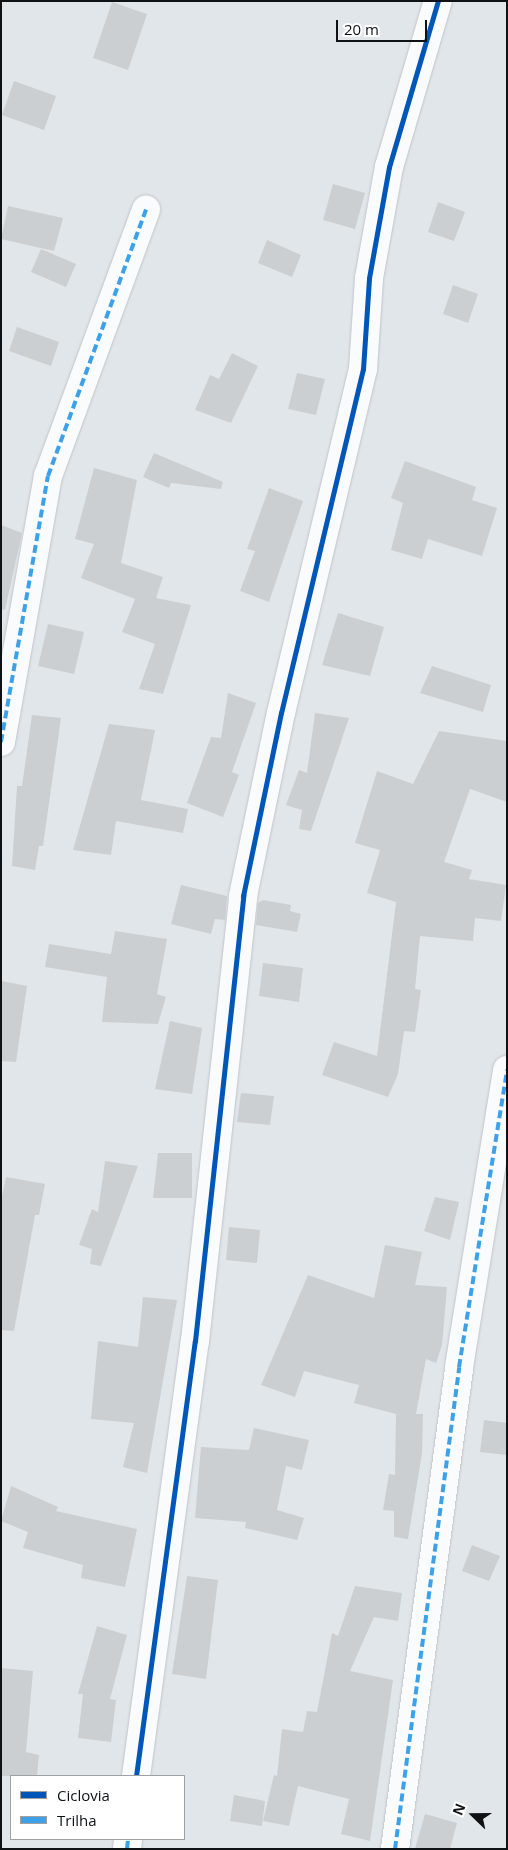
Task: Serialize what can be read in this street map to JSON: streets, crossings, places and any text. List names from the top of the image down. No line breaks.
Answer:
{"legend":["Ciclovia","Trilha"],"scale_bar":"20 m","north":"left"}
